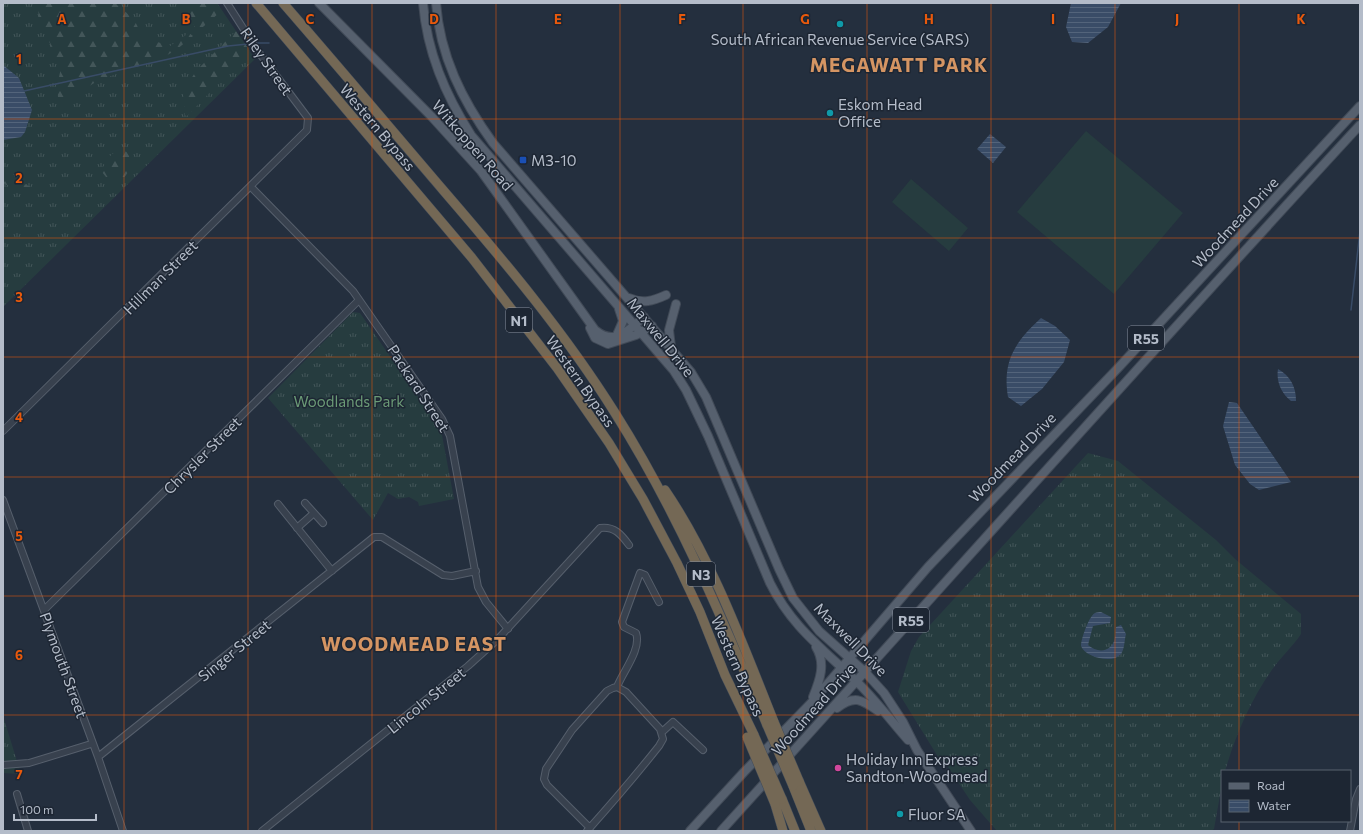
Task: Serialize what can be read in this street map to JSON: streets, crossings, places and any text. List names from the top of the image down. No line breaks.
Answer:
{"streets":{"highway":["Western Bypass","N1","N3"],"main road":["Witkoppen Road","Woodmead Drive","Maxwell Drive","R55"],"street":["Riley Street","Hillman Street","Packard Street","Chrysler Street","Singer Street","Plymouth Street","Lincoln Street"]},"crossings":[["Riley Street","Hillman Street"],["Witkoppen Road","Maxwell Drive"],["Woodmead Drive","Maxwell Drive"],["Hillman Street","Packard Street"],["Packard Street","Chrysler Street"],["Packard Street","Singer Street"],["Packard Street","Lincoln Street"],["Chrysler Street","Plymouth Street"],["Singer Street","Plymouth Street"]],"districts":["MEGAWATT PARK","WOODMEAD EAST"],"parks":["Woodlands Park"],"places":{"other":["South African Revenue Service (SARS)","Eskom Head Office","Holiday Inn Express Sandton-Woodmead","Fluor SA"],"transit":["M3-10"]},"legend":["Road","Water"],"scale_bar":"100 m","grid":{"columns":["A","B","C","D","E","F","G","H","I","J","K"],"rows":["1","2","3","4","5","6","7"]}}
